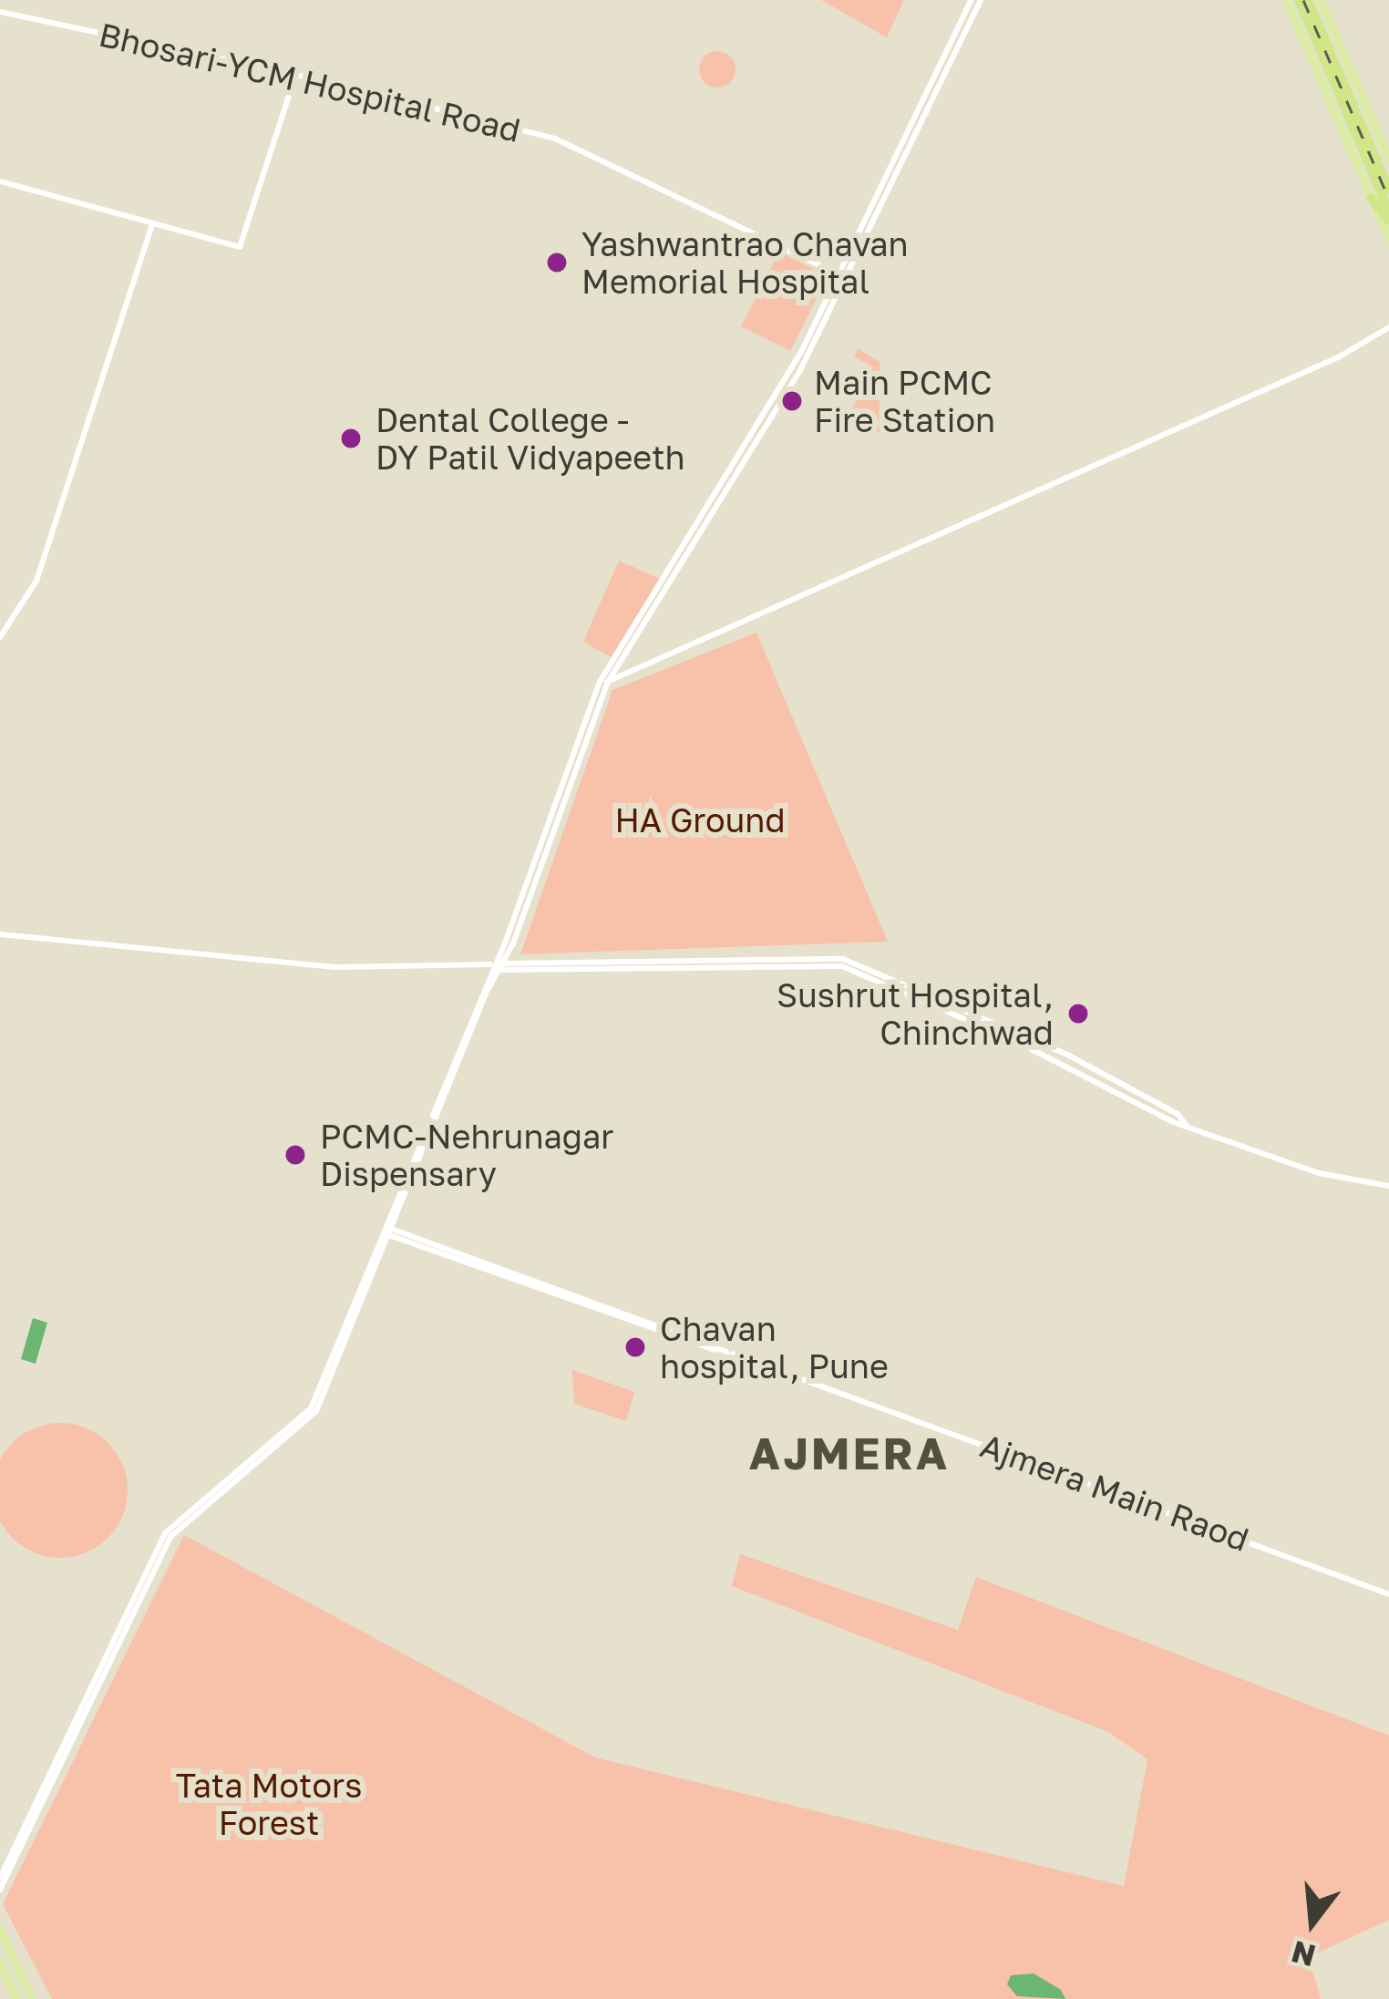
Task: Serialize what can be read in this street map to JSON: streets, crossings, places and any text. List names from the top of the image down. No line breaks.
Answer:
{"streets":{"street":["Bhosari-YCM Hospital Road","Ajmera Main Raod"]},"districts":["AJMERA"],"parks":["HA Ground","Tata Motors Forest"],"places":["Yashwantrao Chavan Memorial Hospital","Main PCMC Fire Station","Dental College - DY Patil Vidyapeeth","Sushrut Hospital, Chinchwad","PCMC-Nehrunagar Dispensary","Chavan hospital, Pune"],"north":"bottom"}
